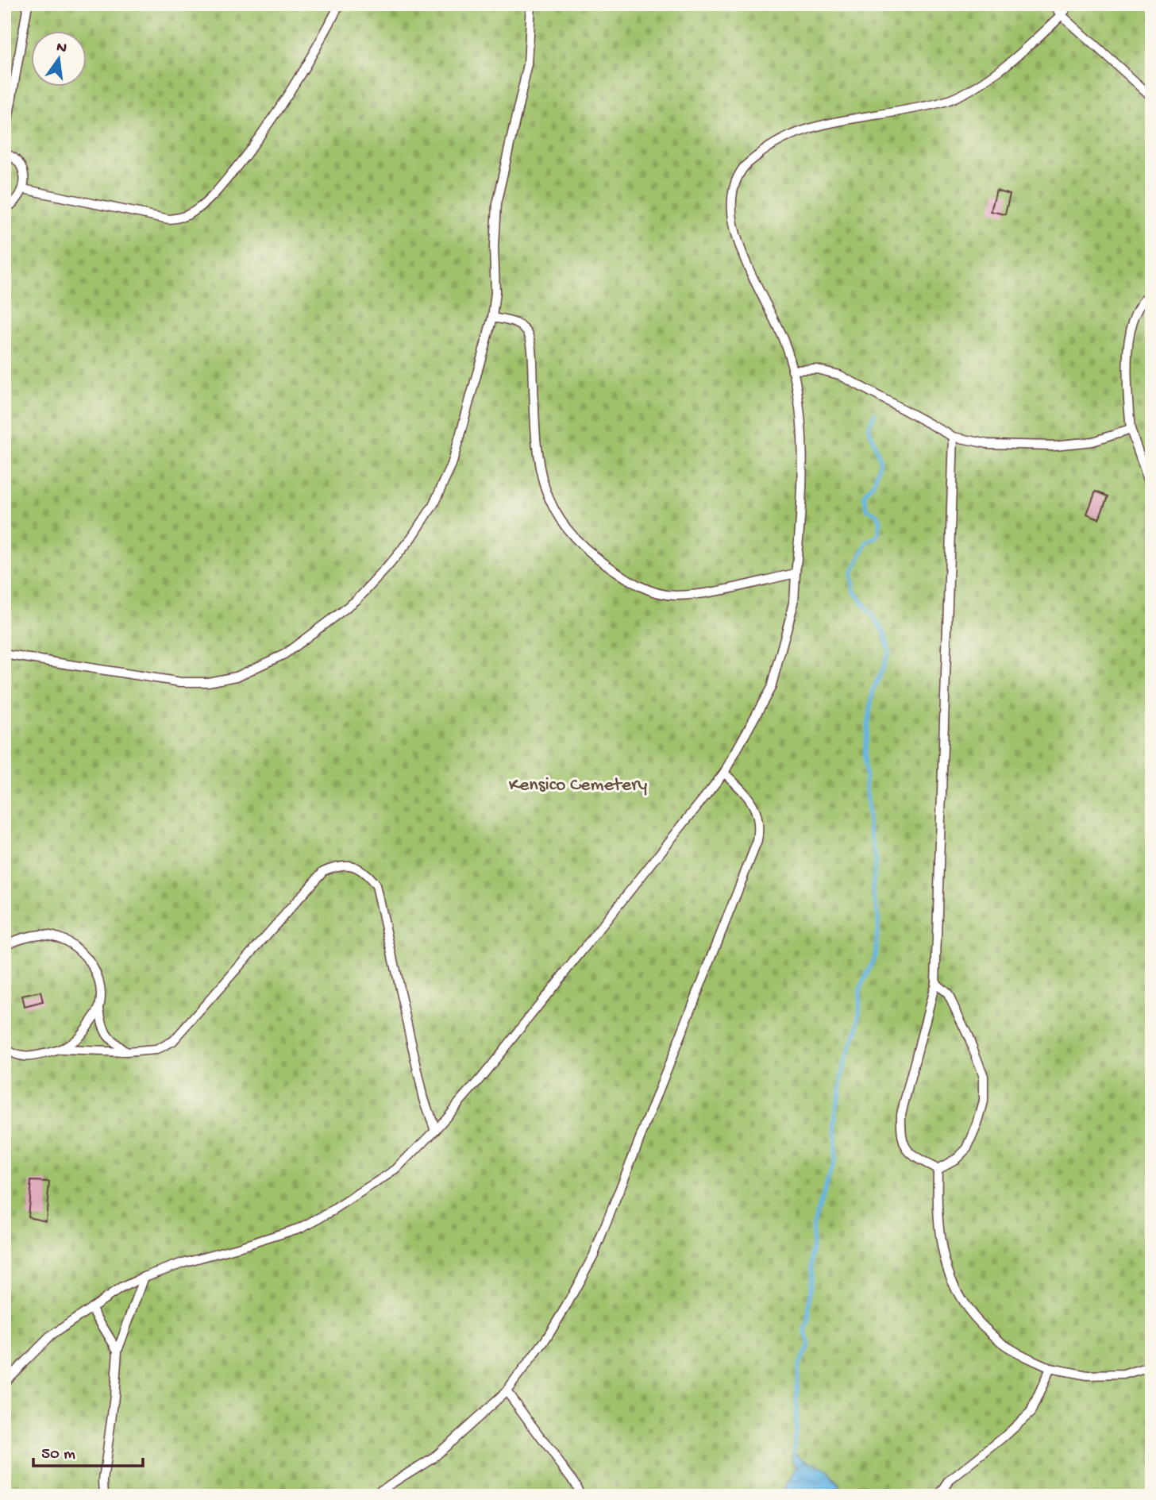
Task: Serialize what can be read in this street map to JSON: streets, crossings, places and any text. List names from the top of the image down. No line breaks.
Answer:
{"parks":["Kensico Cemetery"],"scale_bar":"50 m","north":"top"}
